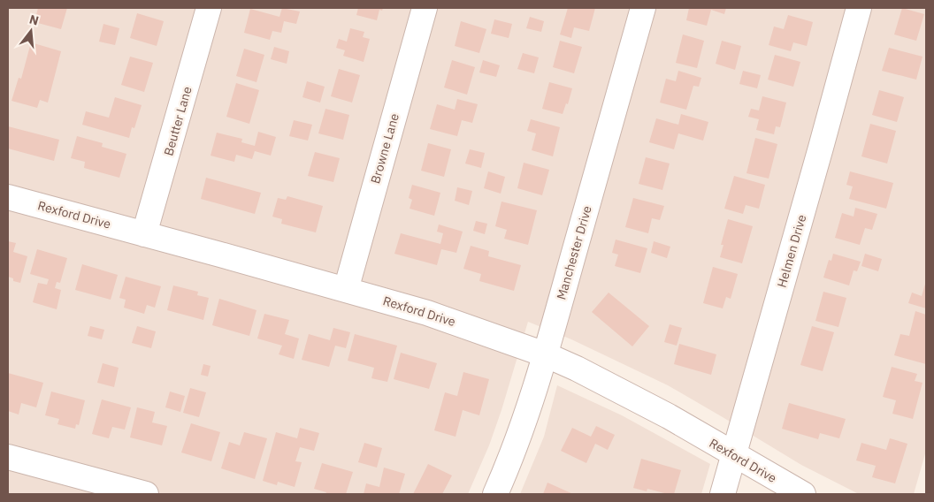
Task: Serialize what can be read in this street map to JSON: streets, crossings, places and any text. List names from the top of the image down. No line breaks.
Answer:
{"streets":{"street":["Beutter Lane","Browne Lane","Rexford Drive","Helmen Drive","Manchester Drive"]},"crossings":[["Beutter Lane","Rexford Drive"],["Browne Lane","Rexford Drive"],["Rexford Drive","Helmen Drive"],["Rexford Drive","Manchester Drive"]],"north":"top"}
